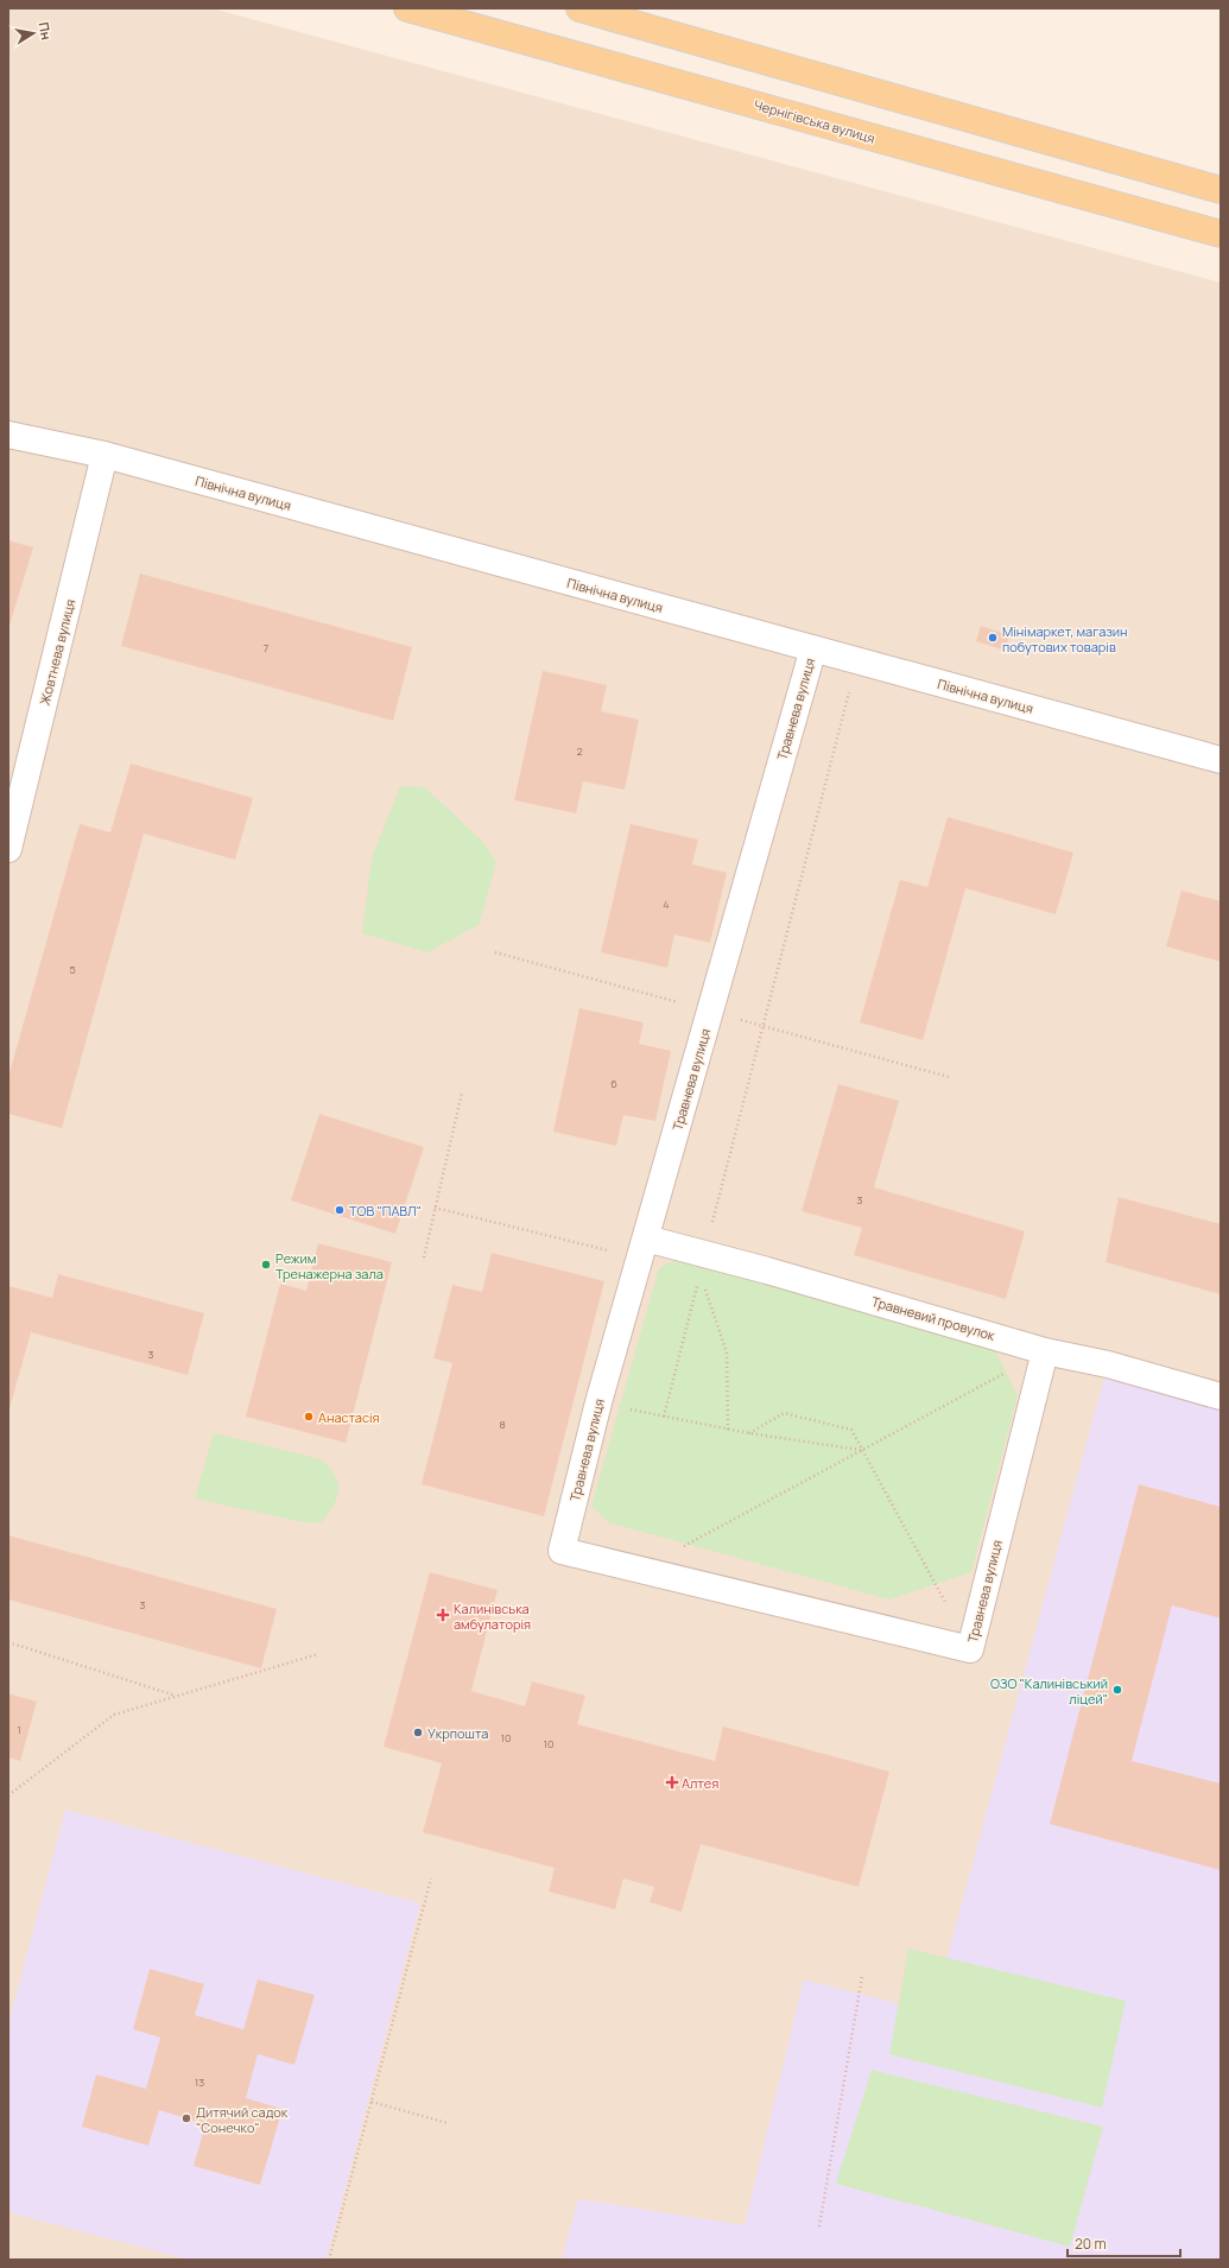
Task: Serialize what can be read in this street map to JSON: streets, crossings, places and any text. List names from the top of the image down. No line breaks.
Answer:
{"streets":{"main road":["Чернігівська вулиця"],"street":["Північна вулиця","Жовтнева вулиця","Травнева вулиця","Травневий провулок"]},"crossings":[["Північна вулиця","Жовтнева вулиця"],["Північна вулиця","Травнева вулиця"],["Травнева вулиця","Травневий провулок"]],"places":{"other":["Мінімаркет, магазин побутових товарів","ТОВ \"ПАВЛ\"","Режим Тренажерна зала","Анастасія","ОЗО \"Калинівський ліцей\"","Укрпошта","Дитячий садок \"Сонечко\""],"health":["Калинівська амбулаторія","Алтея"]},"house_numbers":["7","2","4","5","6","3","3","8","3","1","10","10","13"],"scale_bar":"20 m","north":"right"}
